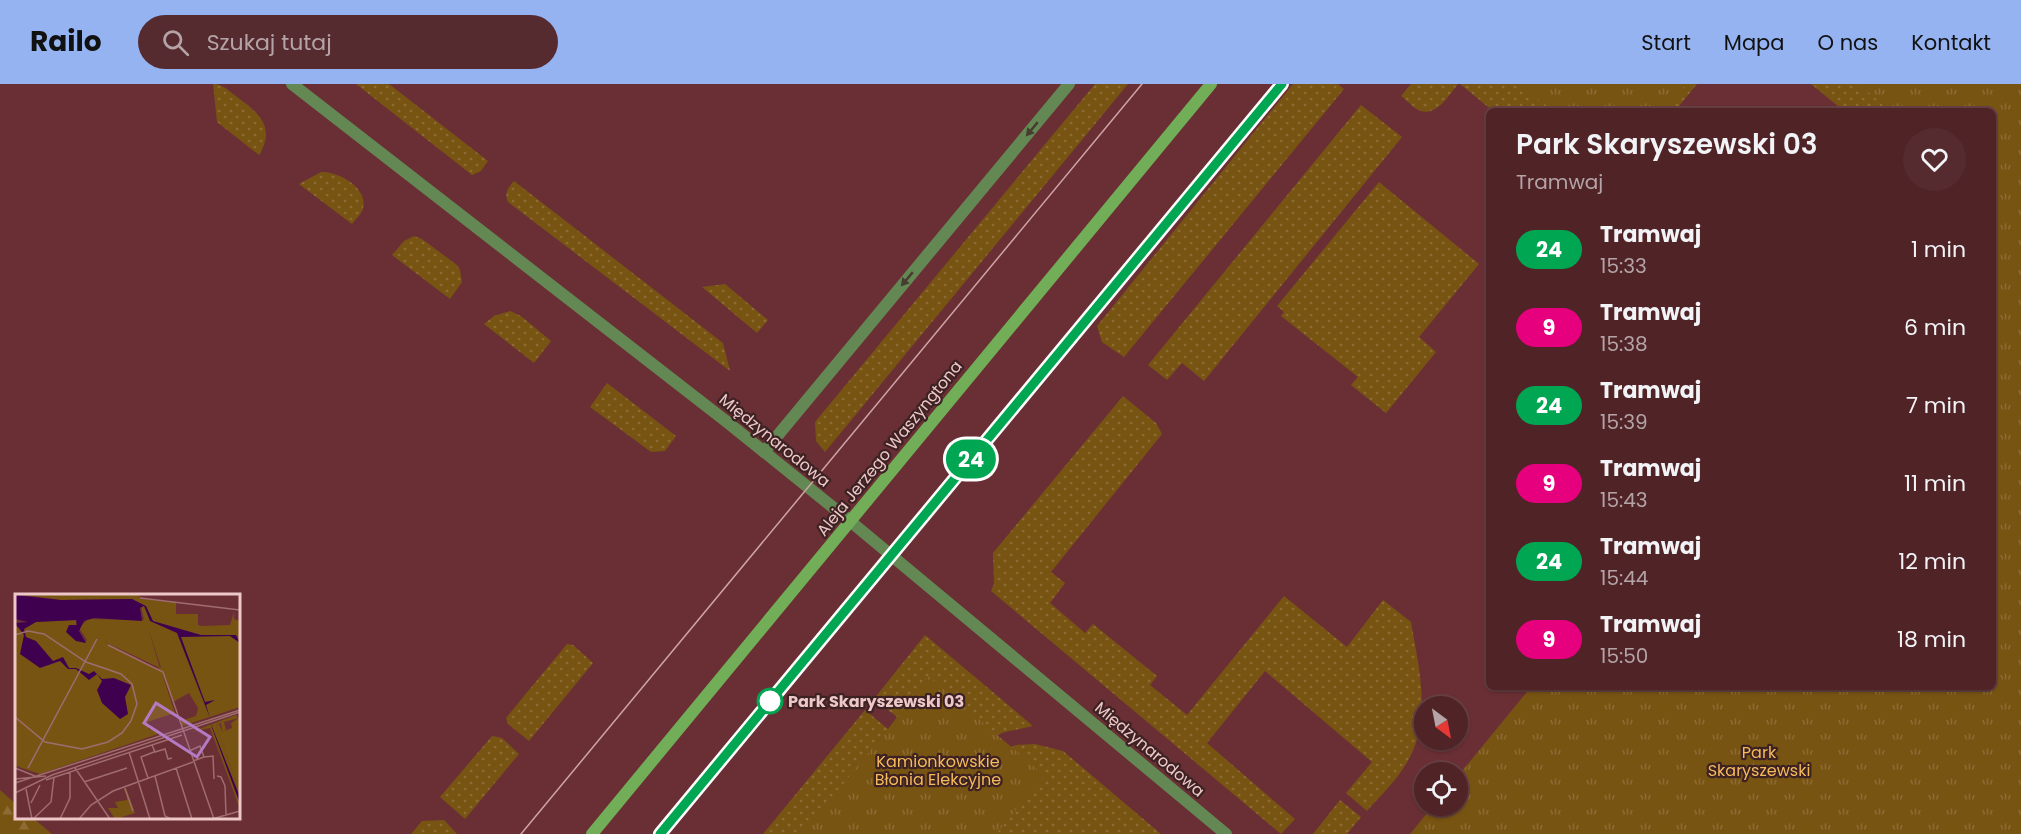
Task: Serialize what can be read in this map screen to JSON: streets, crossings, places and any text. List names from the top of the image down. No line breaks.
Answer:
{"streets":{"main road":["Aleja Jerzego Waszyngtona"],"street":["Międzynarodowa"]},"crossings":[["Międzynarodowa","Aleja Jerzego Waszyngtona"]],"parks":["Park Skaryszewski","Kamionkowskie Błonia Elekcyjne"],"places":["Park Skaryszewski 03"],"lines":["tram line 24"],"north":"bottom right","page":{"header":"Railo","search":"Szukaj tutaj","nav":["Start","Mapa","O nas","Kontakt"],"on_map":"24","heading":["Park Skaryszewski 03","Tramwaj"],"list":[{"mark":"24","name":"Tramwaj","note":"15:33","value":"1 min"},{"mark":"9","name":"Tramwaj","note":"15:38","value":"6 min"},{"mark":"24","name":"Tramwaj","note":"15:39","value":"7 min"},{"mark":"9","name":"Tramwaj","note":"15:43","value":"11 min"},{"mark":"24","name":"Tramwaj","note":"15:44","value":"12 min"},{"mark":"9","name":"Tramwaj","note":"15:50","value":"18 min"}]}}
